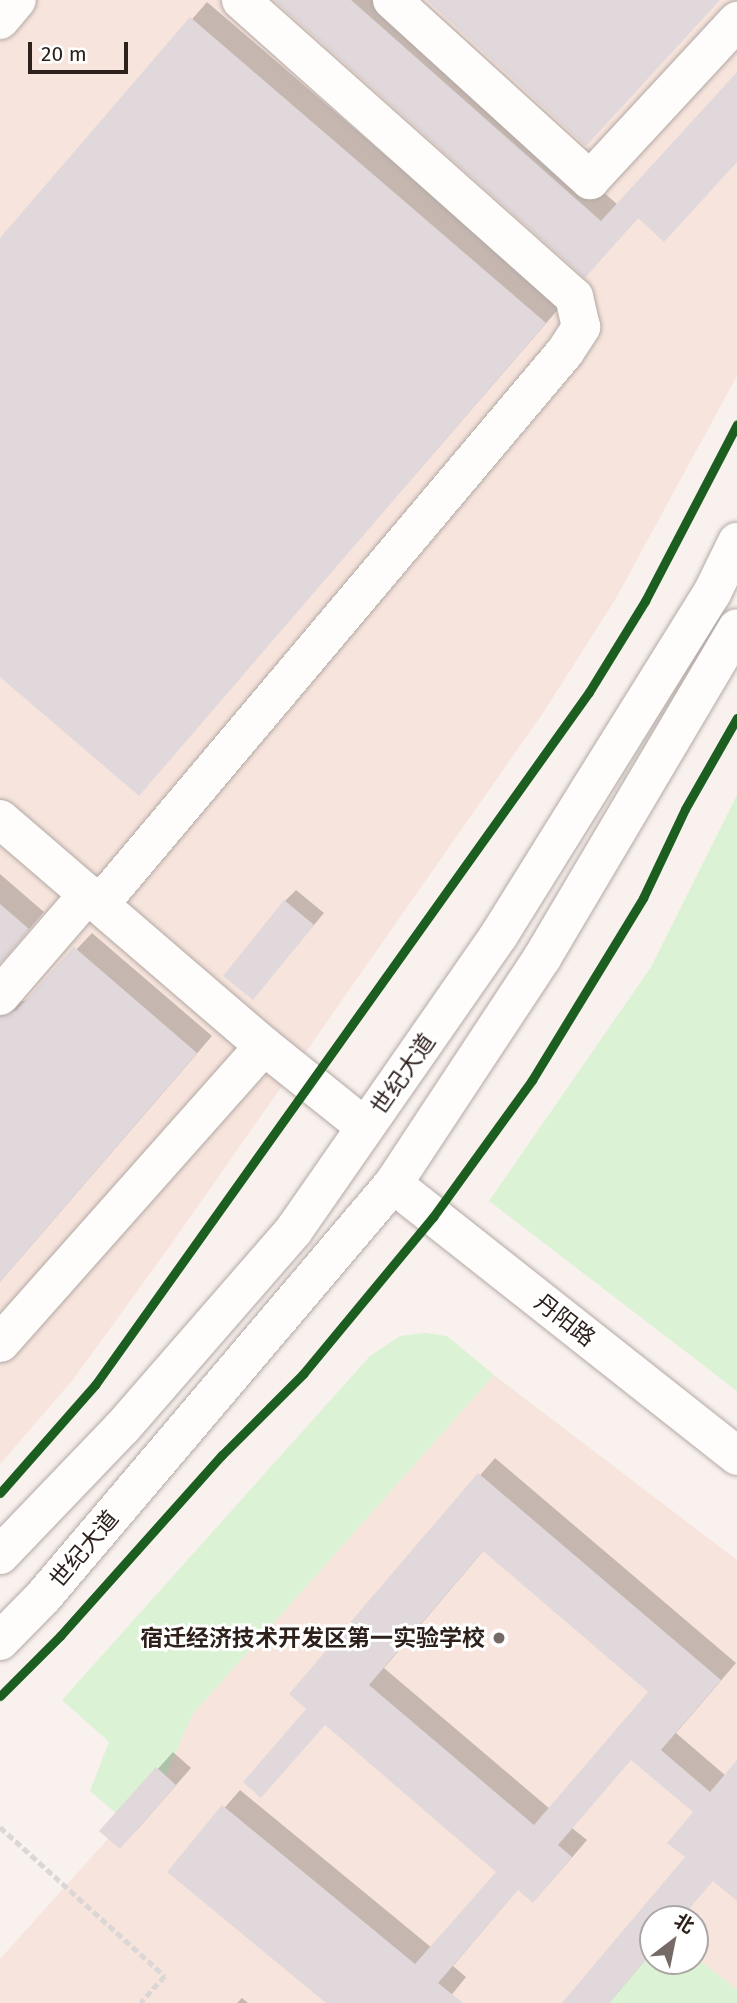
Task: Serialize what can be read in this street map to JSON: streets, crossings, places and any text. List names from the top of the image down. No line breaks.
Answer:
{"streets":{"street":["世纪大道","丹阳路"]},"crossings":[["世纪大道","丹阳路"]],"places":["宿迁经济技术开发区第一实验学校"],"scale_bar":"20 m","north":"top right"}
